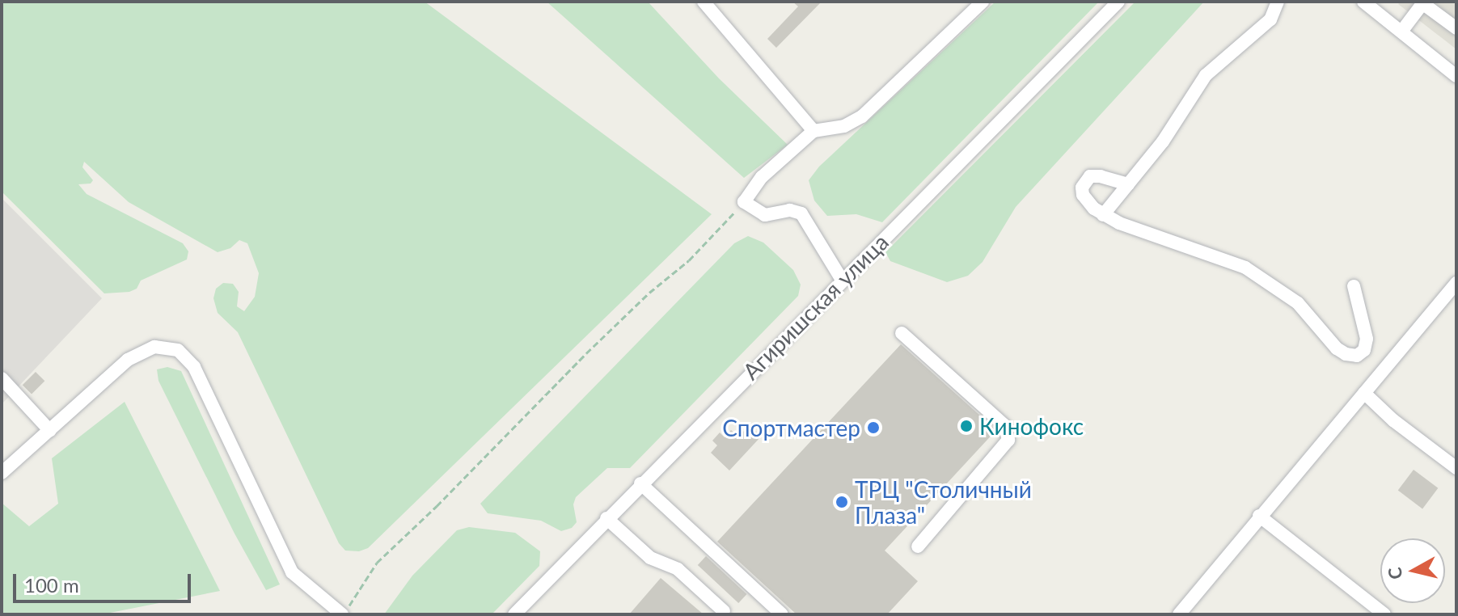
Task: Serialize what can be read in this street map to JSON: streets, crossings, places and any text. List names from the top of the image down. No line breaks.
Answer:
{"streets":{"street":["Агиришская улица"]},"places":["Кинофокс","Спортмастер","ТРЦ \"Столичный Плаза\""],"scale_bar":"100 m","north":"left"}
